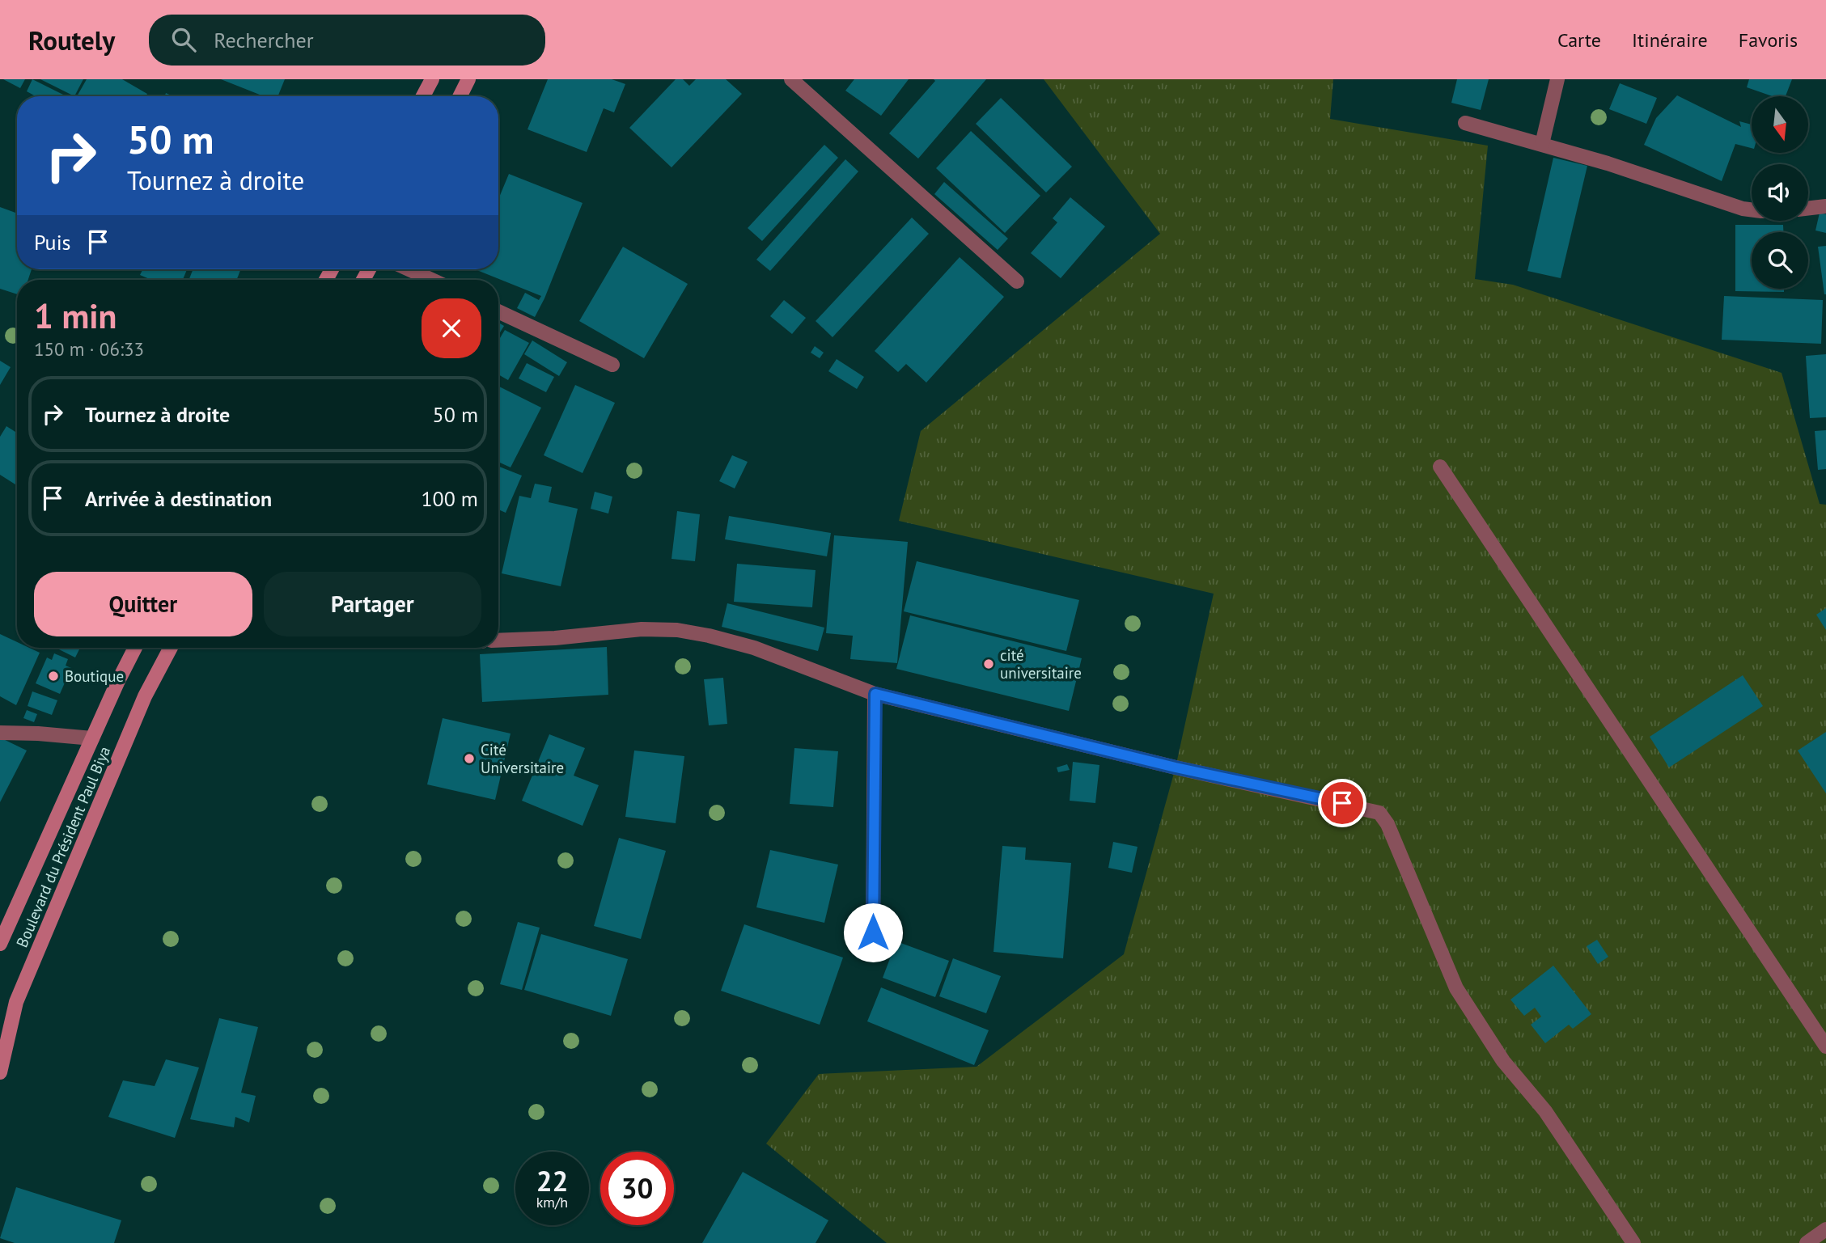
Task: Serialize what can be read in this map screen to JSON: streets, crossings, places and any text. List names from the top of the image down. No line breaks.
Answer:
{"streets":{"main road":["Boulevard du Président Paul Biya"]},"places":["cité universitaire","Boutique","Cité Universitaire"],"north":"bottom","page":{"header":"Routely","search":"Rechercher","nav":["Carte","Itinéraire","Favoris"],"turn":["50 m","Tournez à droite"],"then":"Puis","heading":["1 min","150 m · 06:33"],"list":[{"name":"Tournez à droite","value":"50 m"},{"name":"Arrivée à destination","value":"100 m"}],"buttons":["Quitter","Partager"],"speed":"22 km/h","limit":"30"}}
